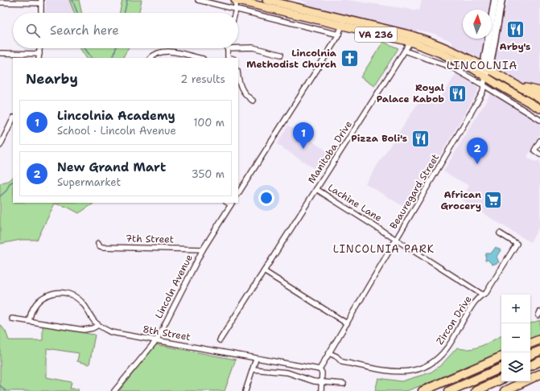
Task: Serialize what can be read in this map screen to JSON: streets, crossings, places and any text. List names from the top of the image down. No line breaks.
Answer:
{"streets":{"main road":["VA 236","Beauregard Street"],"street":["Manitoba Drive","Lachine Lane","7th Street","Lincoln Avenue","Zircon Drive","8th Street"]},"crossings":[["VA 236","Manitoba Drive"],["VA 236","Beauregard Street"],["Manitoba Drive","Lachine Lane"],["Beauregard Street","Lachine Lane"],["Beauregard Street","Zircon Drive"],["Beauregard Street","8th Street"],["Lachine Lane","Zircon Drive"],["7th Street","Lincoln Avenue"],["Lincoln Avenue","8th Street"]],"districts":["LINCOLNIA","LINCOLNIA PARK"],"places":{"restaurant":["Arby's","Royal Palace Kabob","Pizza Boli's"],"church":["Lincolnia Methodist Church"],"supermarket":["African Grocery"]},"north":"top","page":{"search":"Search here","heading":["Nearby","2 results"],"list":[{"mark":"1","name":"Lincolnia Academy","note":"School · Lincoln Avenue","value":"100 m"},{"mark":"2","name":"New Grand Mart","note":"Supermarket","value":"350 m"}],"pins":["1","2"],"map_buttons":["+","−"]}}
